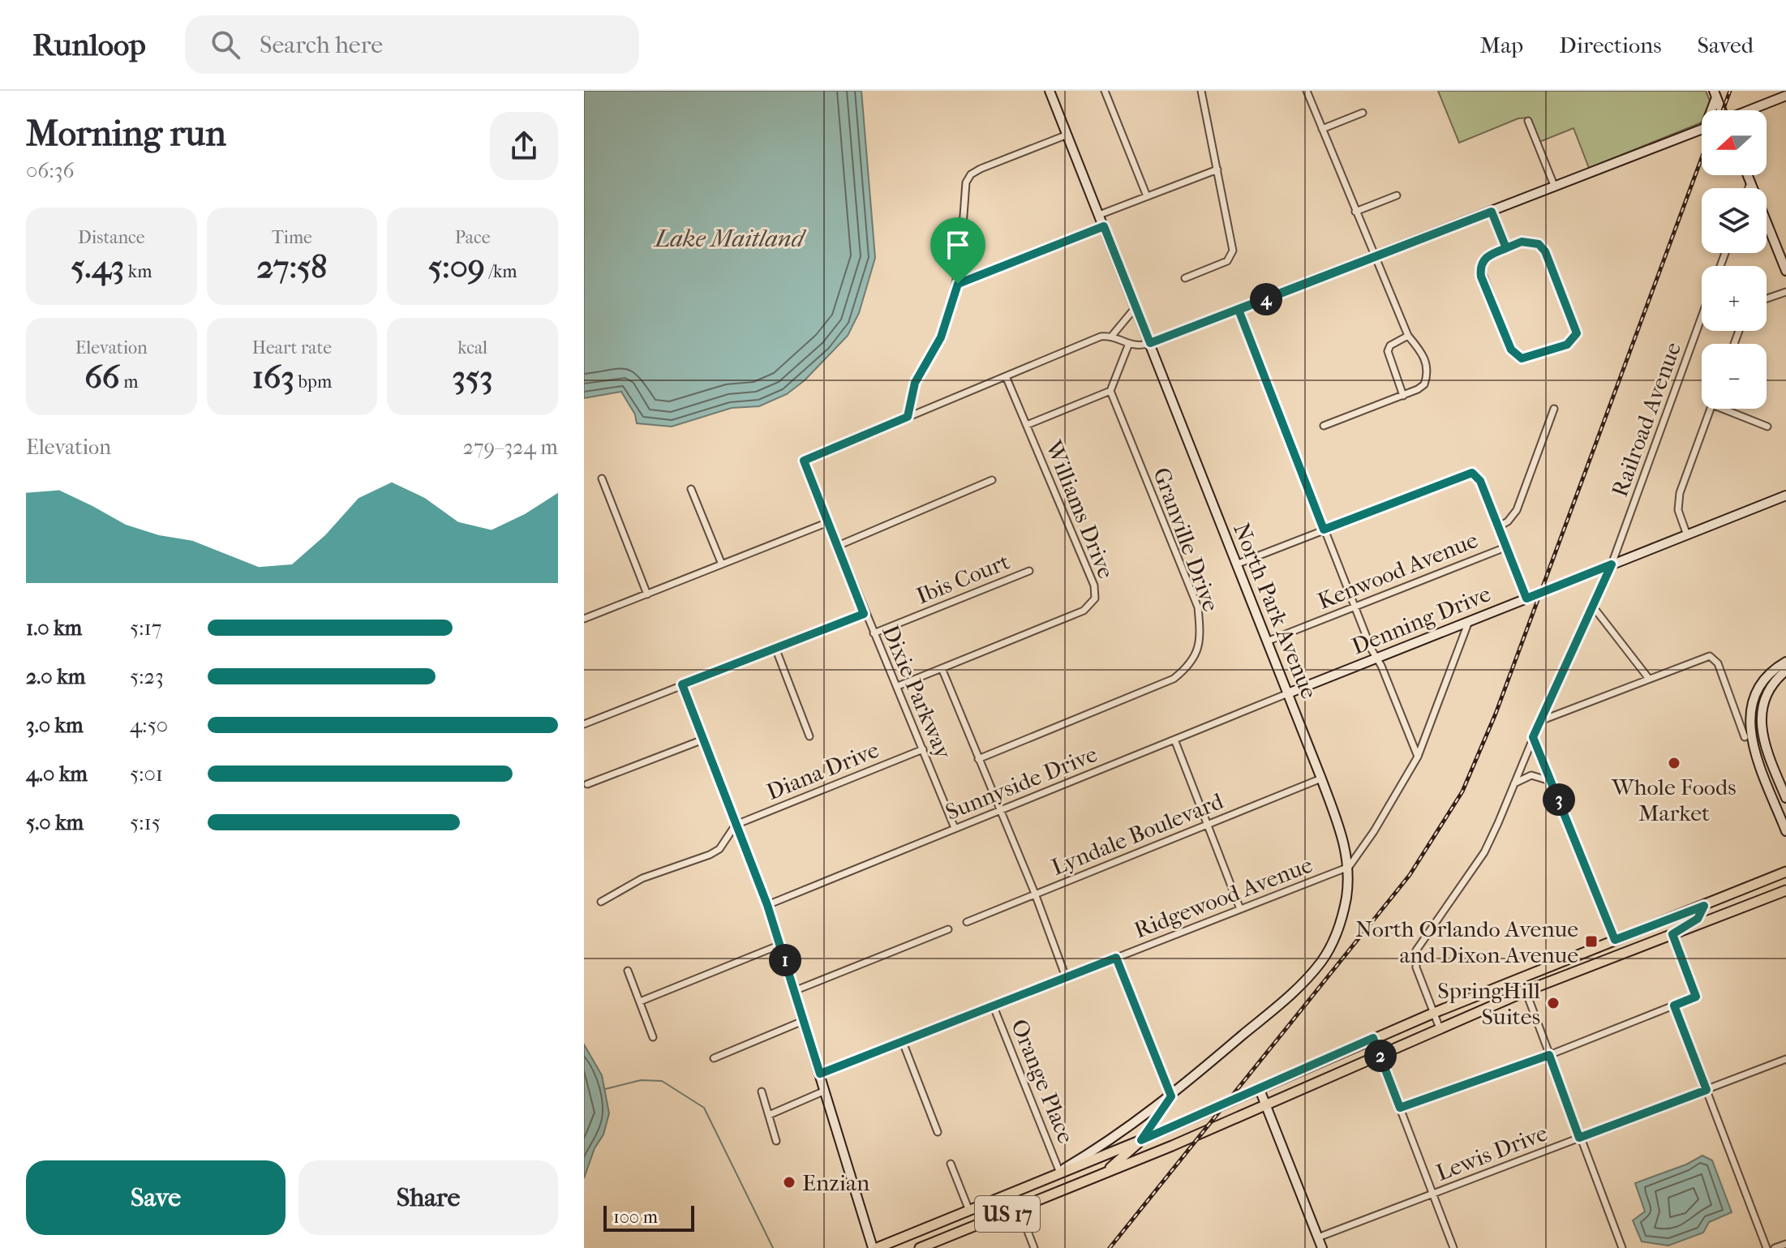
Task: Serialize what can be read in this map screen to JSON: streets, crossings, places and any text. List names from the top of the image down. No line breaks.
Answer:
{"streets":{"main road":["US 17"],"street":["Railroad Avenue","Williams Drive","Granville Drive","Kenwood Avenue","Ibis Court","North Park Avenue","Denning Drive","Dixie Parkway","Diana Drive","Sunnyside Drive","Lyndale Boulevard","Ridgewood Avenue","Orange Place","Lewis Drive"]},"crossings":[["Railroad Avenue","Denning Drive"],["Railroad Avenue","US 17"],["Williams Drive","Dixie Parkway"],["Kenwood Avenue","North Park Avenue"],["Ibis Court","Dixie Parkway"],["North Park Avenue","Denning Drive"],["North Park Avenue","Sunnyside Drive"],["North Park Avenue","Lyndale Boulevard"],["North Park Avenue","Ridgewood Avenue"],["North Park Avenue","Orange Place"],["North Park Avenue","US 17"],["Denning Drive","Sunnyside Drive"],["Dixie Parkway","Diana Drive"],["Dixie Parkway","Sunnyside Drive"],["Ridgewood Avenue","Orange Place"]],"water":["Lake Maitland"],"places":{"other":["Whole Foods Market","SpringHill Suites","Enzian"],"transit":["North Orlando Avenue and Dixon Avenue"]},"scale_bar":"100 m","north":"left","page":{"header":"Runloop","search":"Search here","nav":["Map","Directions","Saved"],"heading":["Morning run","06:36"],"map_buttons":["+","−"],"stats":[["Distance","5.43 km"],["Time","27:58"],["Pace","5:09 /km"],["Elevation","66 m"],["Heart rate","163 bpm"],["kcal","353"]],"pins":["4","3","1","2"],"chart":["Elevation","279–324 m"],"list":[{"name":"1.0 km","note":"5:17"},{"name":"2.0 km","note":"5:23"},{"name":"3.0 km","note":"4:50"},{"name":"4.0 km","note":"5:01"},{"name":"5.0 km","note":"5:15"}],"buttons":["Save","Share"],"scale":"100 m"}}
